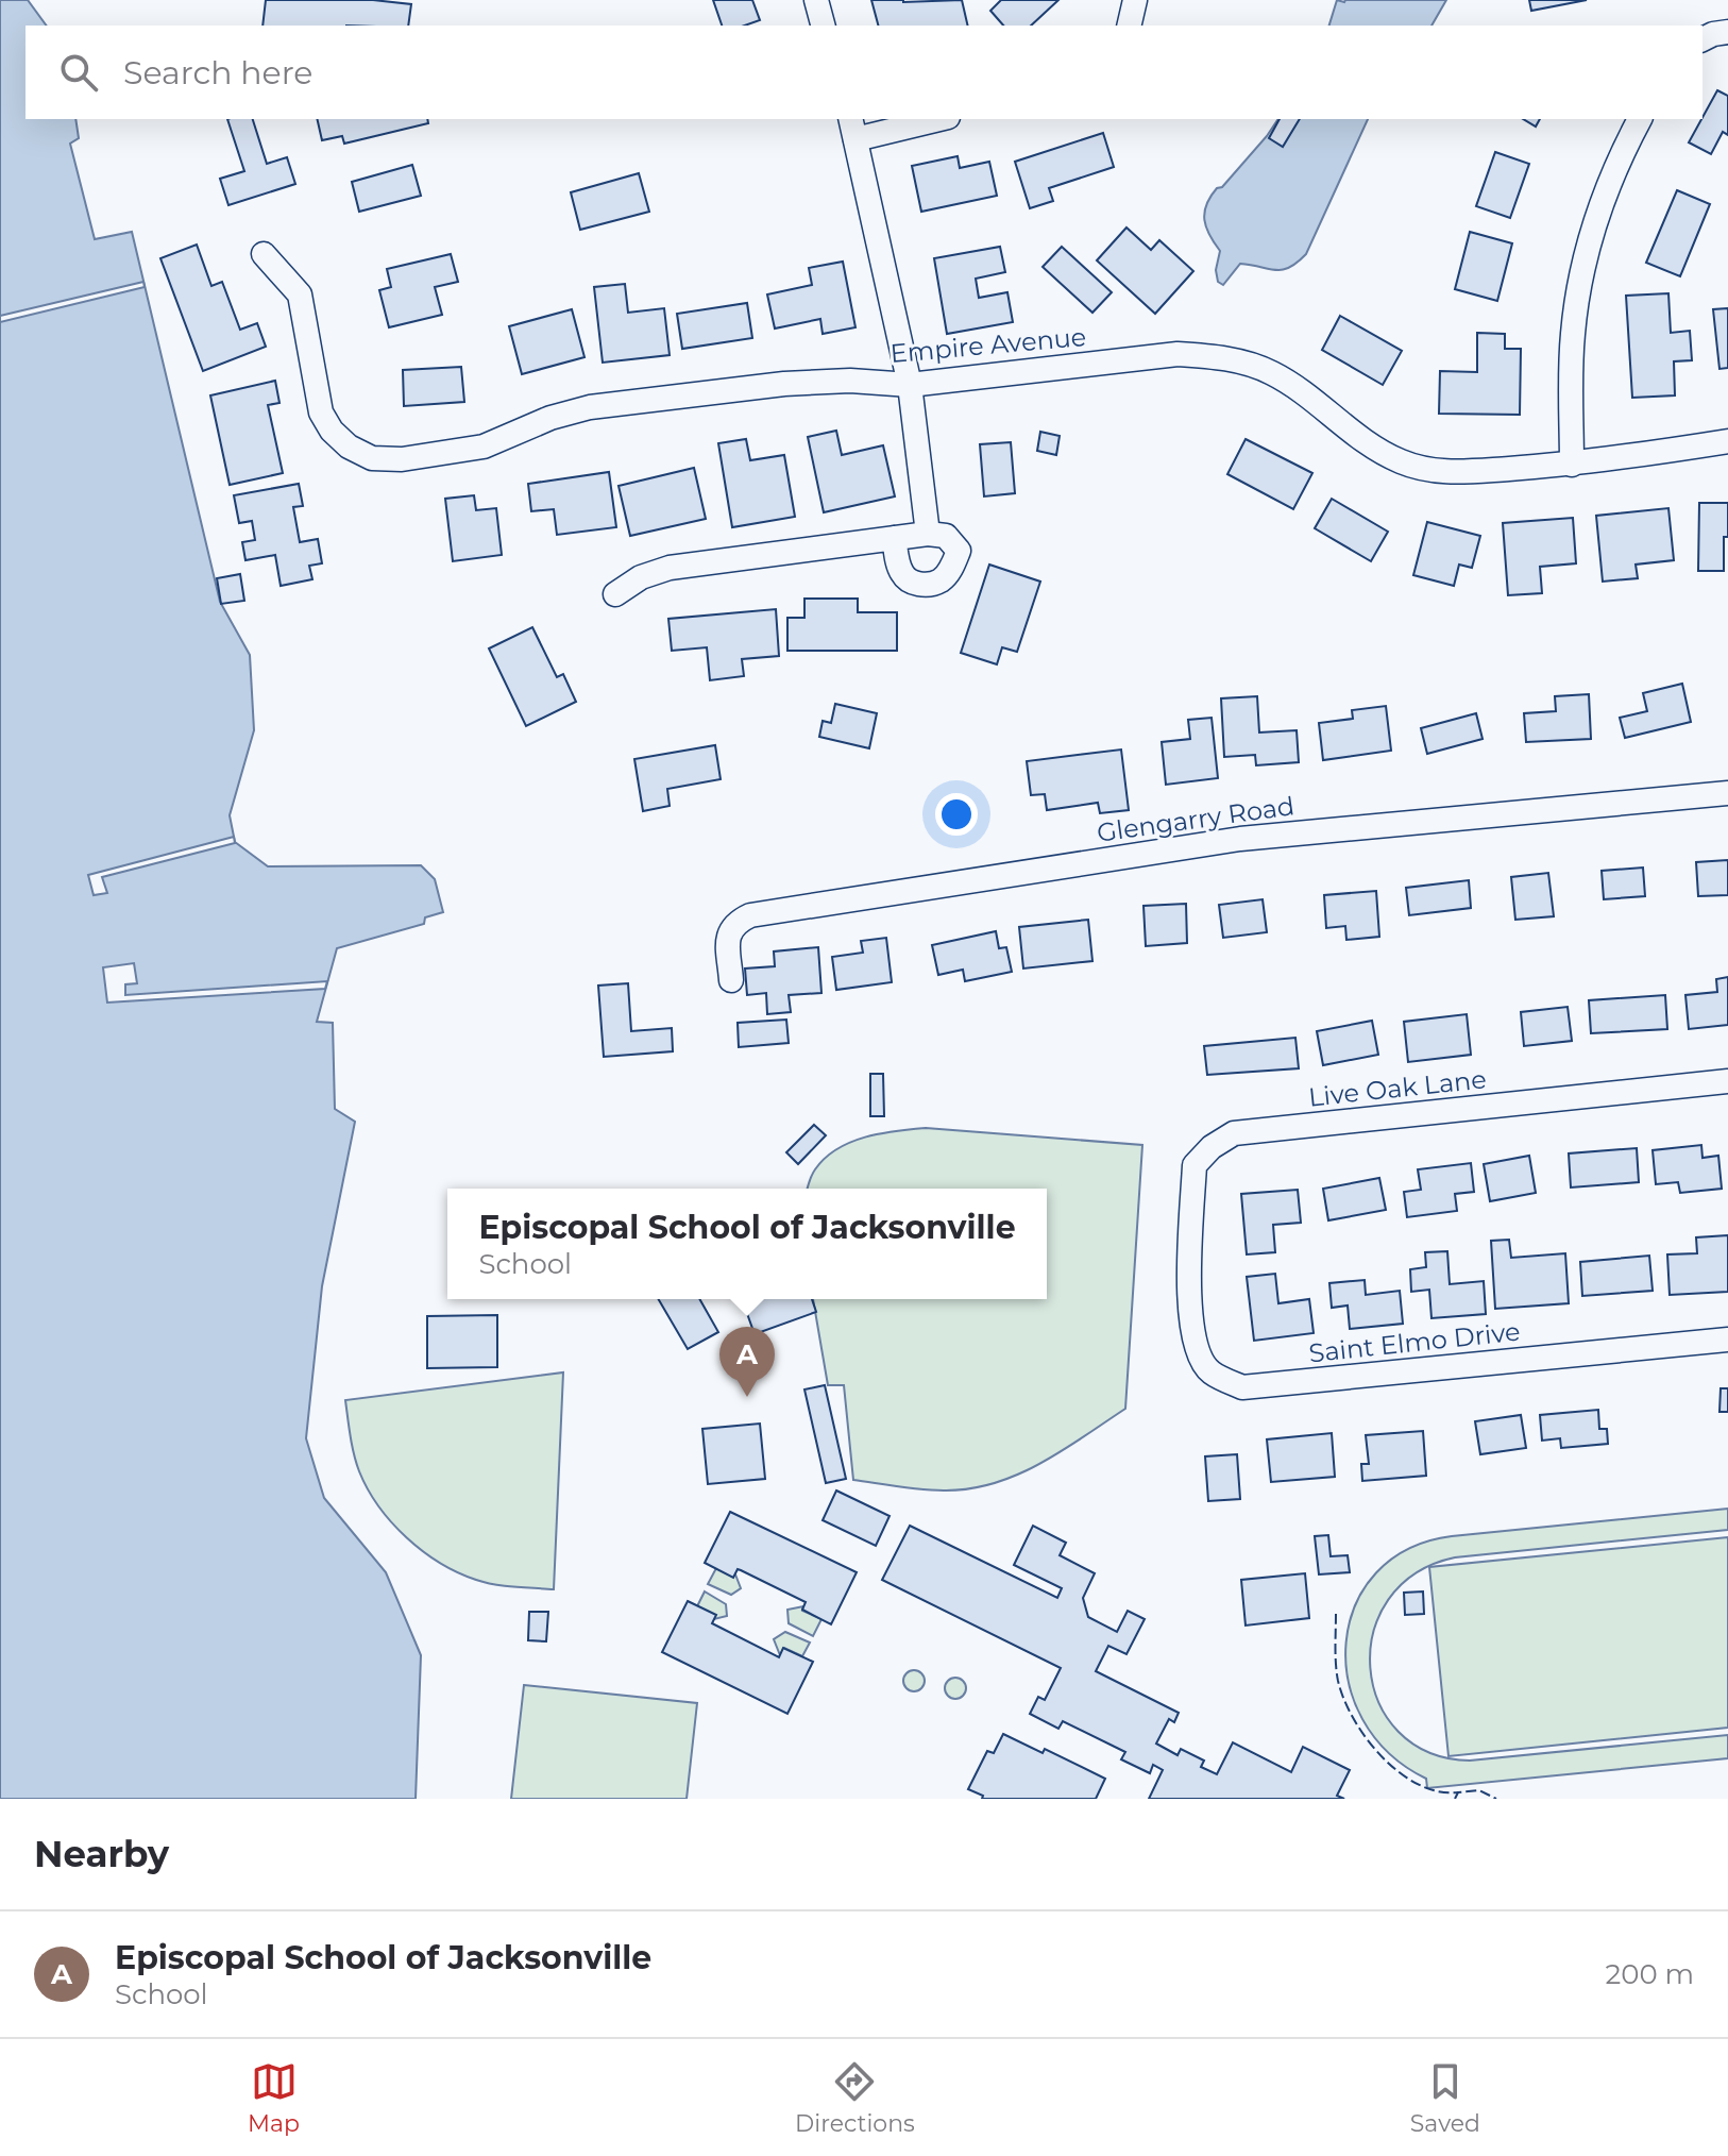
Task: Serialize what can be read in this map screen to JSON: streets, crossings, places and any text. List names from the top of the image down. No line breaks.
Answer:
{"streets":{"street":["Empire Avenue","Glengarry Road","Live Oak Lane","Saint Elmo Drive"]},"crossings":[["Live Oak Lane","Saint Elmo Drive"]],"page":{"search":"Search here","popup":["Episcopal School of Jacksonville","School"],"pins":"A","heading":"Nearby","list":[{"mark":"A","name":"Episcopal School of Jacksonville","note":"School","value":"200 m"}],"nav":["Map","Directions","Saved"]}}
